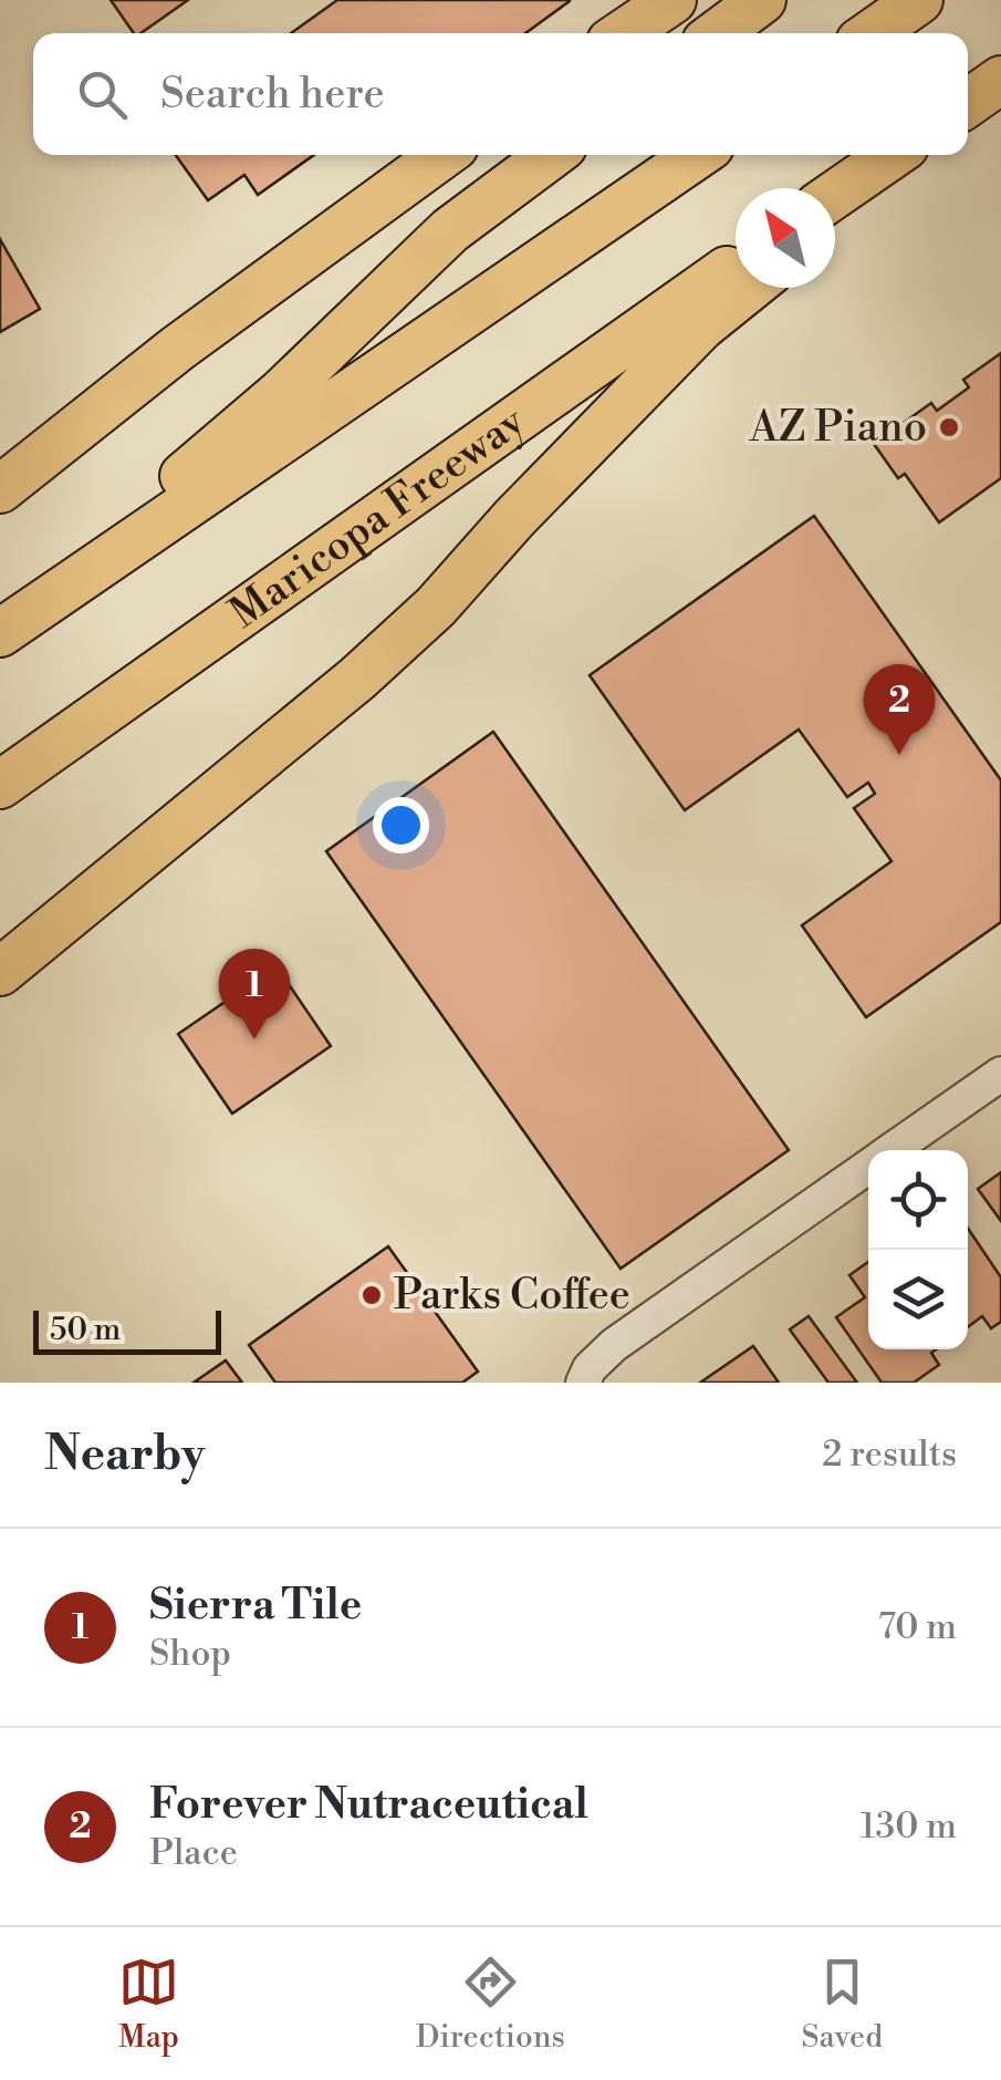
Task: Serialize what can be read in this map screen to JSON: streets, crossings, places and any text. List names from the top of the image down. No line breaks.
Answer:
{"streets":{"highway":["Maricopa Freeway"]},"places":["AZ Piano","Parks Coffee"],"scale_bar":"50 m","north":"top left","page":{"search":"Search here","pins":["2","1"],"scale":"50 m","heading":["Nearby","2 results"],"list":[{"mark":"1","name":"Sierra Tile","note":"Shop","value":"70 m"},{"mark":"2","name":"Forever Nutraceutical","note":"Place","value":"130 m"}],"nav":["Map","Directions","Saved"]}}
